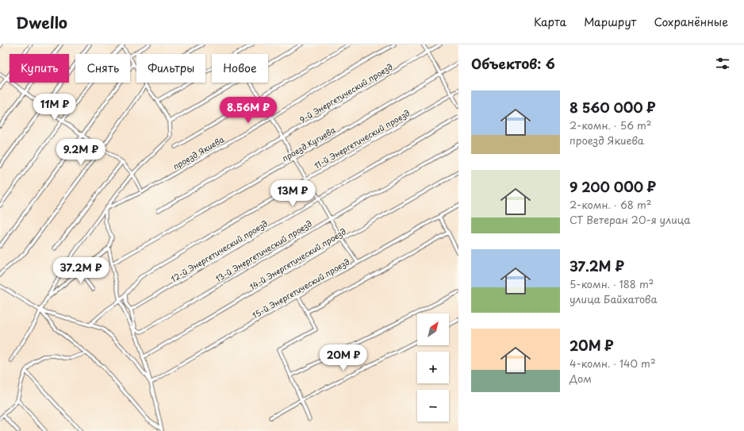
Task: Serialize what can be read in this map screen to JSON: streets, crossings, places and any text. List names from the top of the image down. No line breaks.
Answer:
{"streets":{"street":["9-й Энергетический проезд","11-й Энергетический проезд","проезд Кугиева","проезд Якиева","12-й Энергетический проезд","13-й Энергетический проезд","14-й Энергетический проезд","15-й Энергетический проезд"]},"north":"top right","page":{"header":"Dwello","nav":["Карта","Маршрут","Сохранённые"],"heading":"Объектов: 6","chip":["Купить","Снять","Фильтры","Новое"],"list":[{"name":"8 560 000 ₽","note":"2-комн. · 56 m² · проезд Якиева"},{"name":"9 200 000 ₽","note":"2-комн. · 68 m² · СТ Ветеран 20-я улица"},{"name":"37.2M ₽","note":"5-комн. · 188 m² · улица Байхатова"},{"name":"20M ₽","note":"4-комн. · 140 m² · Дом"}],"price":["11M ₽","8.56M ₽","9.2M ₽","13M ₽","37.2M ₽","20M ₽"],"map_buttons":["+","−"]}}
